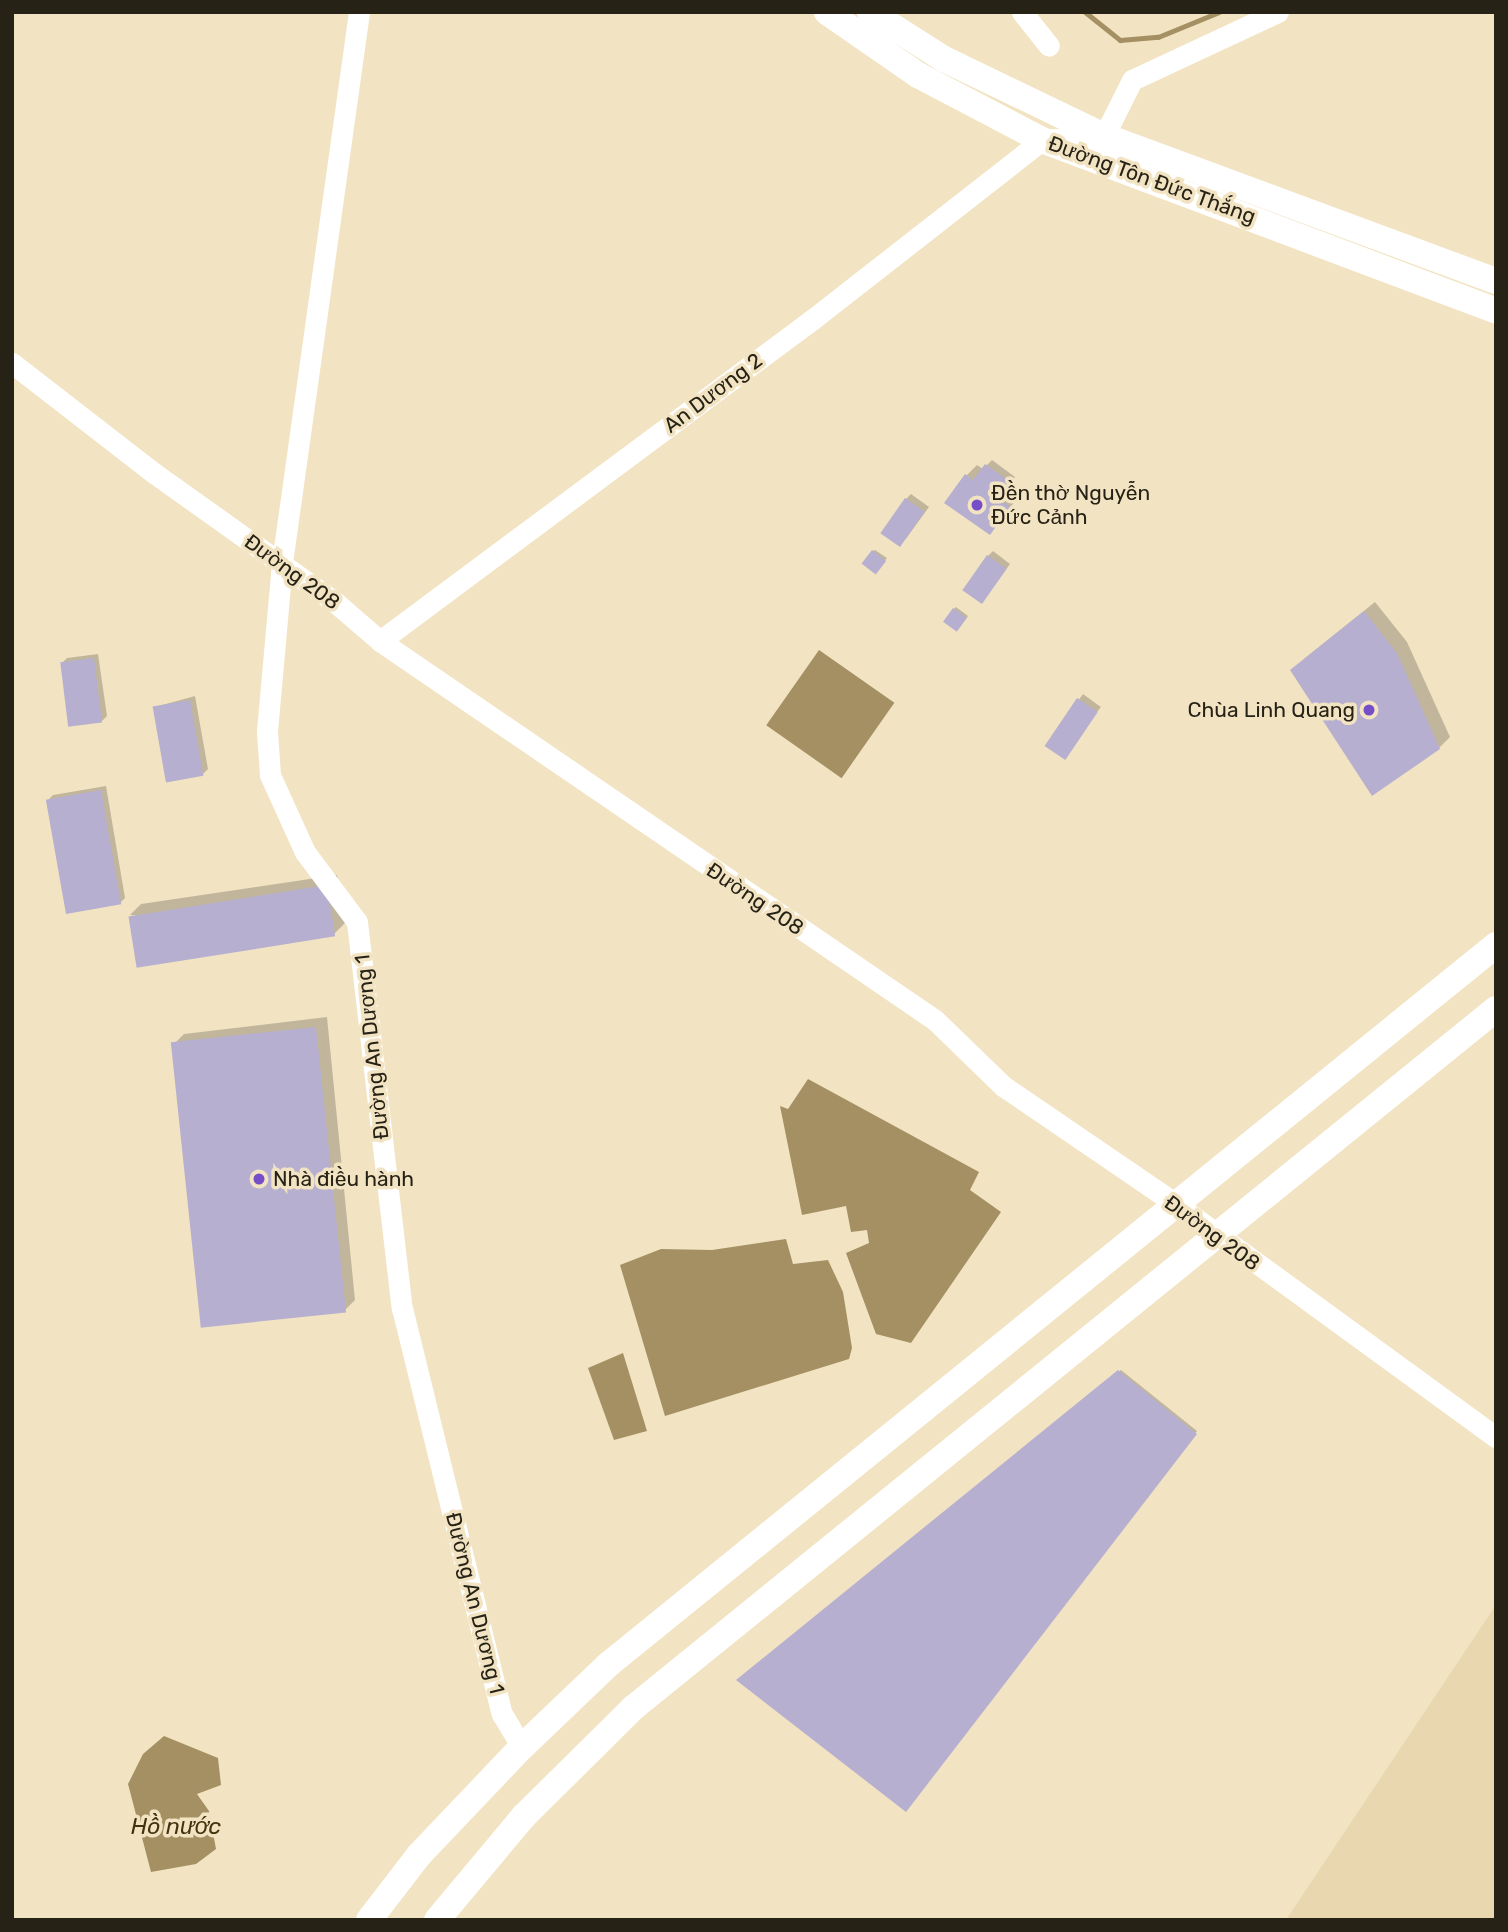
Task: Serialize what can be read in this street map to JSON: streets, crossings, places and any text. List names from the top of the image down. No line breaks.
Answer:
{"streets":{"main road":["Đường Tôn Đức Thắng"],"street":["An Dương 2","Đường 208","Đường An Dương 1"]},"crossings":[["Đường Tôn Đức Thắng","An Dương 2"],["An Dương 2","Đường 208"],["Đường 208","Đường An Dương 1"]],"water":["Hồ nước"],"places":["Đền thờ Nguyễn Đức Cảnh","Chùa Linh Quang","Nhà điều hành"]}
